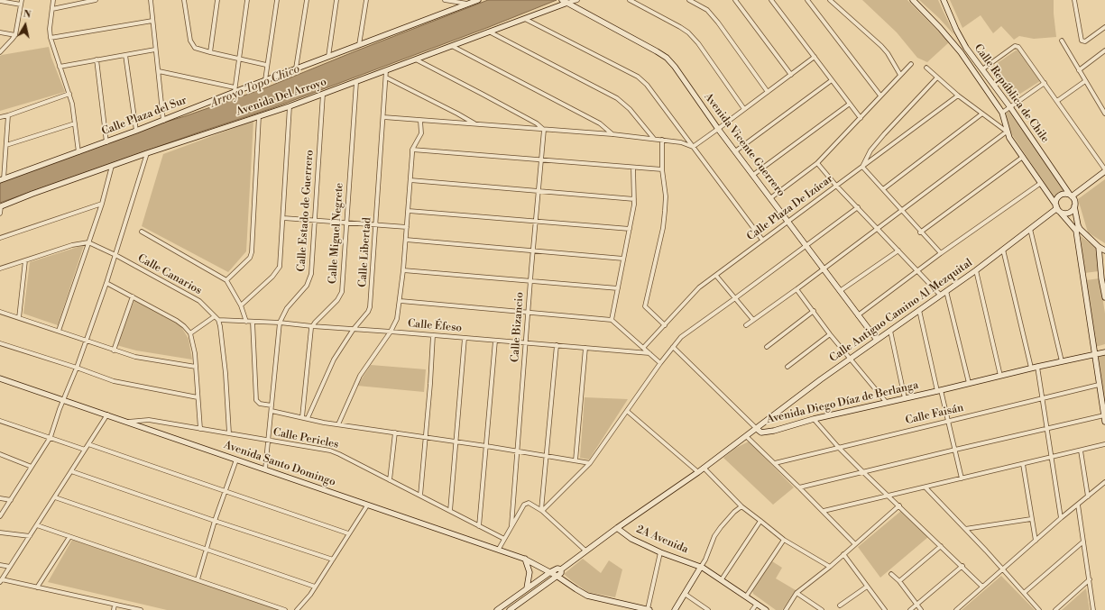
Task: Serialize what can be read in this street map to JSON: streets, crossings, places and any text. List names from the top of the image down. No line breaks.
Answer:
{"streets":{"street":["Calle República de Chile","Avenida Del Arroyo","Calle Plaza del Sur","Avenida Vicente Guerrero","Calle Plaza De Izúcar","Calle Estado de Guerrero","Calle Miguel Negrete","Calle Libertad","Calle Canarios","Calle Antiguo Camino Al Mezquital","Calle Éfeso","Calle Bizancio","Avenida Diego Díaz de Berlanga","Calle Faisán","Calle Pericles","Avenida Santo Domingo","2A Avenida"]},"crossings":[["Calle República de Chile","Calle Antiguo Camino Al Mezquital"],["Avenida Del Arroyo","Avenida Vicente Guerrero"],["Avenida Del Arroyo","Calle Estado de Guerrero"],["Avenida Del Arroyo","Calle Miguel Negrete"],["Avenida Del Arroyo","Calle Libertad"],["Avenida Vicente Guerrero","Calle Plaza De Izúcar"],["Avenida Vicente Guerrero","Calle Antiguo Camino Al Mezquital"],["Calle Estado de Guerrero","Calle Éfeso"],["Calle Estado de Guerrero","Calle Pericles"],["Calle Estado de Guerrero","Avenida Santo Domingo"],["Calle Miguel Negrete","Calle Éfeso"],["Calle Libertad","Calle Éfeso"],["Calle Canarios","Calle Éfeso"],["Calle Antiguo Camino Al Mezquital","Avenida Diego Díaz de Berlanga"],["Calle Éfeso","Calle Bizancio"],["Avenida Diego Díaz de Berlanga","Avenida Santo Domingo"],["Avenida Diego Díaz de Berlanga","2A Avenida"],["Calle Pericles","Avenida Santo Domingo"]],"water":["Arroyo Topo Chico"],"north":"top"}
